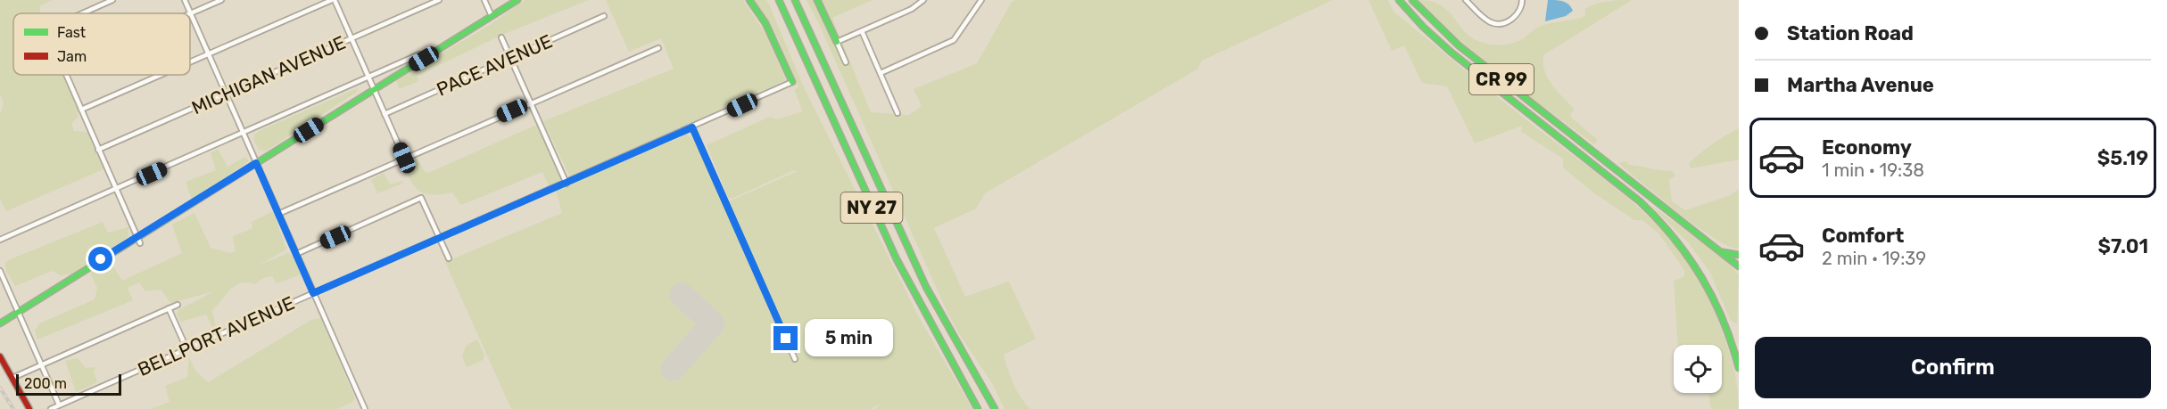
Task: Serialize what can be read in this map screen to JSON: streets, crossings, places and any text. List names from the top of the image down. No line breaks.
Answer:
{"streets":{"main road":["CR 99","NY 27"],"street":["PACE AVENUE","MICHIGAN AVENUE","BELLPORT AVENUE"]},"legend":["Fast","Jam"],"scale_bar":"200 m","page":{"banner":["Station Road","Martha Avenue"],"list":[{"name":"Economy","note":"1 min · 19:38","value":"$5.19"},{"name":"Comfort","note":"2 min · 19:39","value":"$7.01"}],"bubble":"5 min","buttons":"Confirm","scale":"200 m"}}
